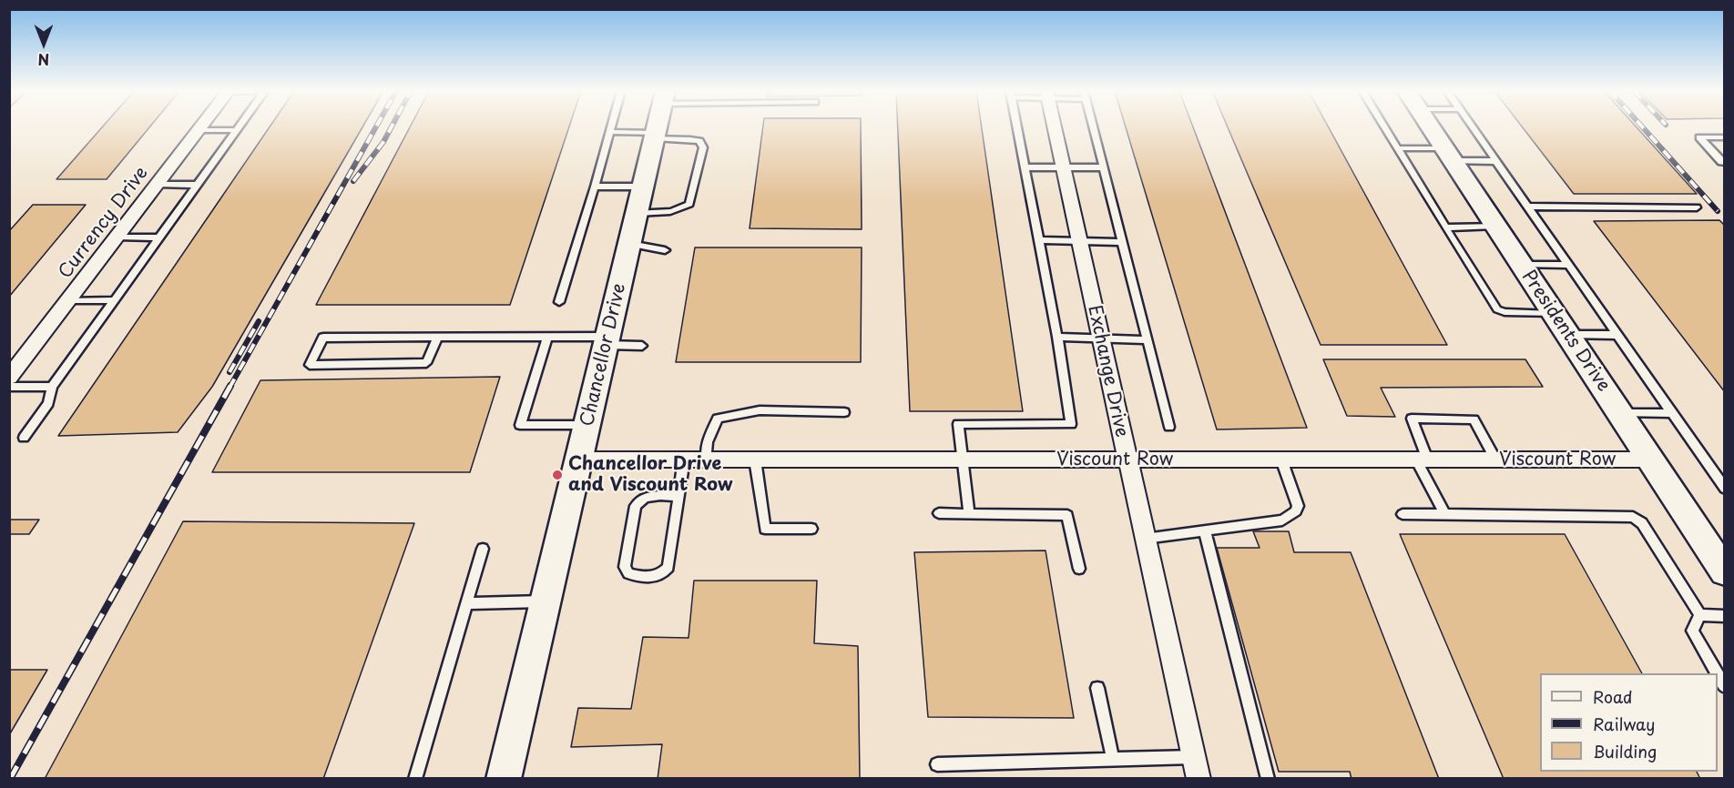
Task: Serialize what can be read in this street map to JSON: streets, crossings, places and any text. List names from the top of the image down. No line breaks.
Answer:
{"streets":{"street":["Currency Drive","Presidents Drive","Chancellor Drive","Exchange Drive","Viscount Row"]},"crossings":[["Presidents Drive","Viscount Row"],["Chancellor Drive","Viscount Row"],["Exchange Drive","Viscount Row"]],"places":["Chancellor Drive and Viscount Row"],"legend":["Road","Railway","Building"],"north":"bottom"}
